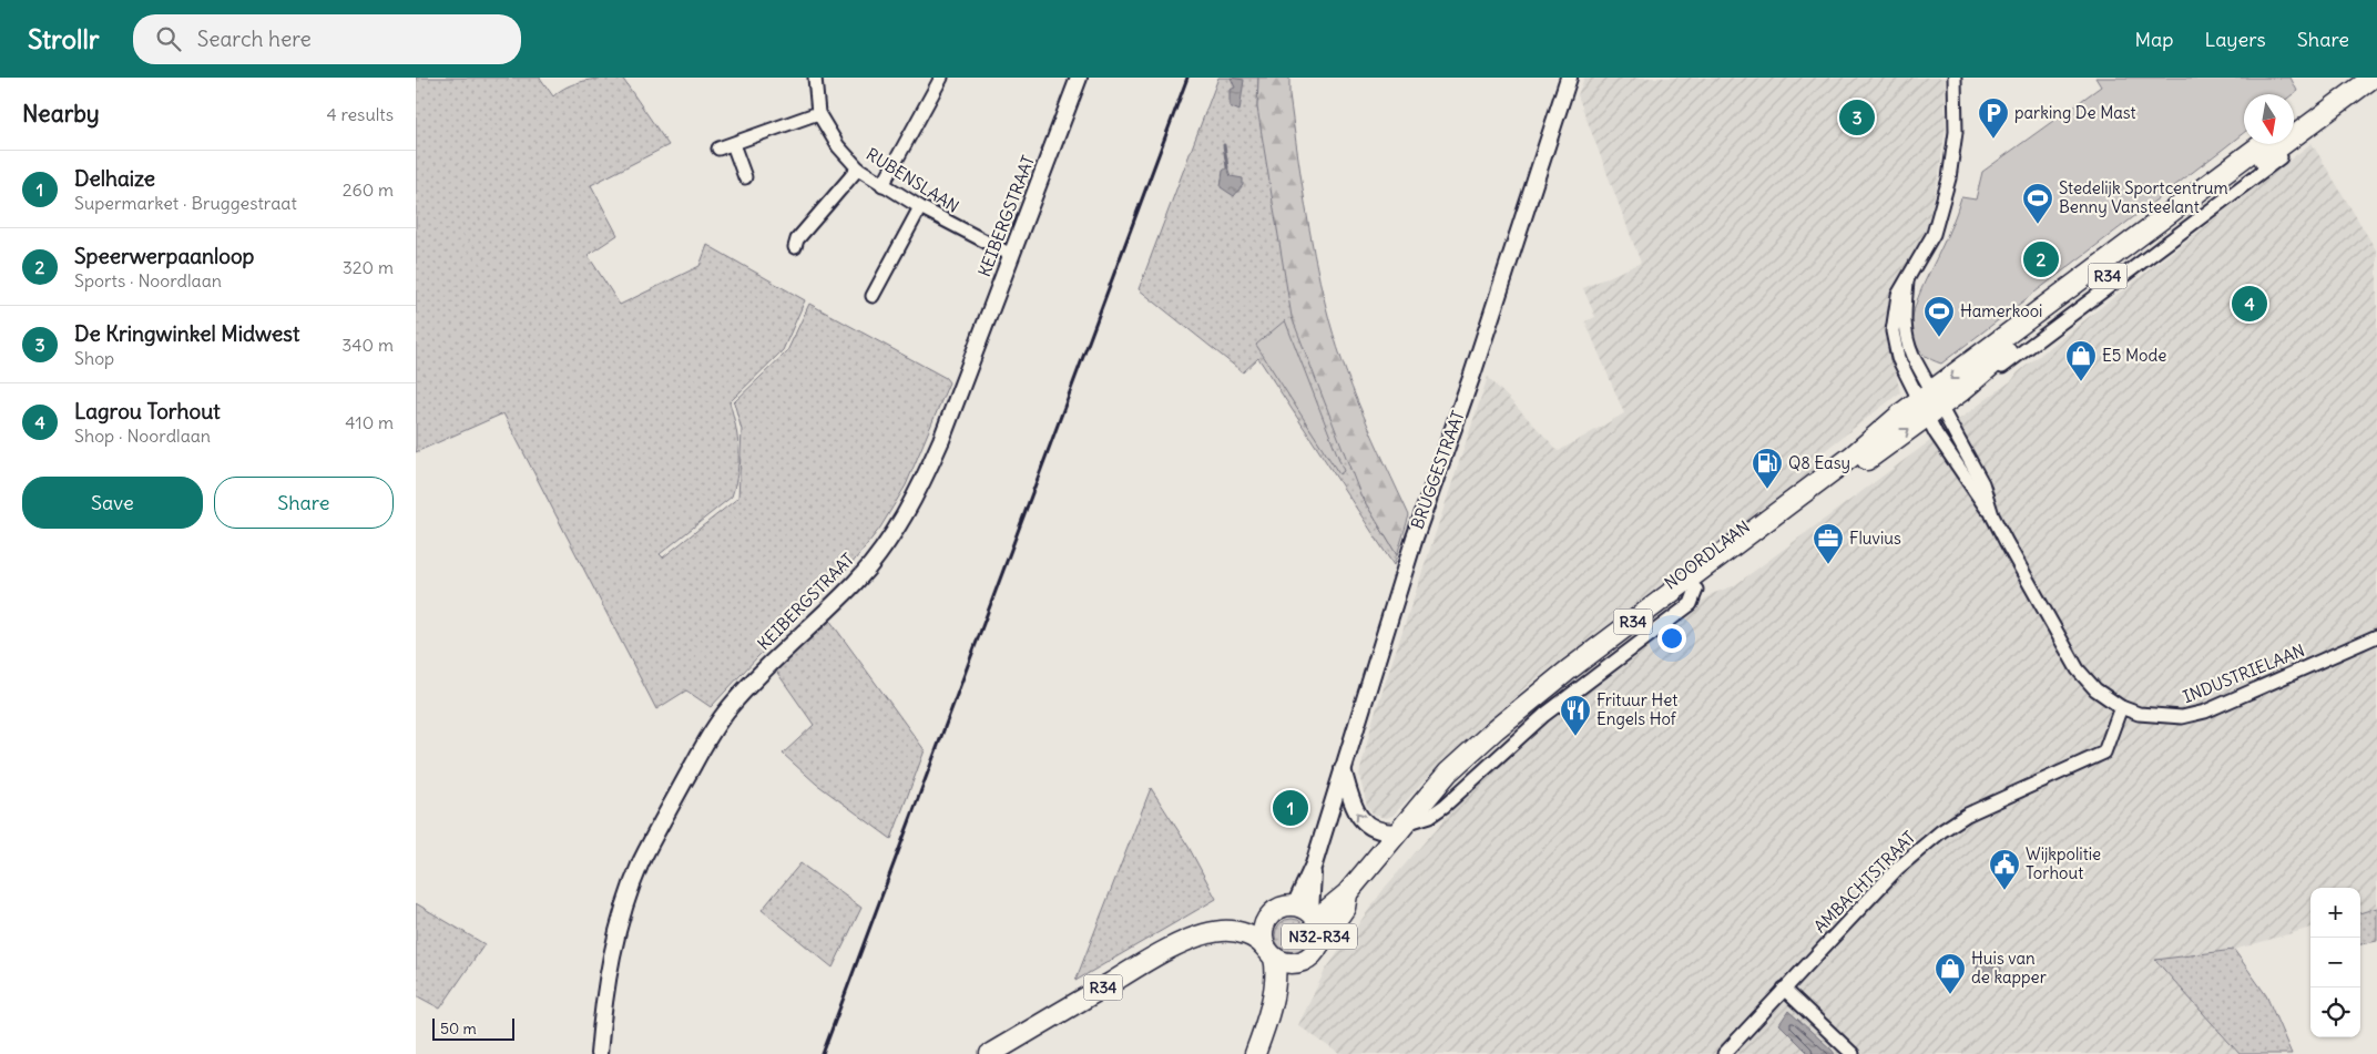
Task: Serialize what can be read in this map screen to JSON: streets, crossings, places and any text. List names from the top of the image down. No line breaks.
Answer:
{"streets":{"main road":["R34","NOORDLAAN","N32-R34"],"street":["RUBENSLAAN","KEIBERGSTRAAT","BRUGGESTRAAT","INDUSTRIELAAN","AMBACHTSTRAAT"]},"crossings":[["RUBENSLAAN","KEIBERGSTRAAT"],["R34","BRUGGESTRAAT"],["R34","NOORDLAAN"],["R34","N32-R34"],["BRUGGESTRAAT","NOORDLAAN"],["BRUGGESTRAAT","N32-R34"],["NOORDLAAN","INDUSTRIELAAN"],["NOORDLAAN","N32-R34"],["INDUSTRIELAAN","AMBACHTSTRAAT"]],"places":{"parking":["parking De Mast"],"sports":["Stedelijk Sportcentrum Benny Vansteelant","Hamerkooi"],"shop":["E5 Mode","Huis van de kapper"],"fuel station":["Q8 Easy"],"office":["Fluvius"],"restaurant":["Frituur Het Engels Hof"],"public building":["Wijkpolitie Torhout"]},"scale_bar":"50 m","north":"bottom","page":{"header":"Strollr","search":"Search here","nav":["Map","Layers","Share"],"heading":["Nearby","4 results"],"pins":["3","2","4","1"],"list":[{"mark":"1","name":"Delhaize","note":"Supermarket · Bruggestraat","value":"260 m"},{"mark":"2","name":"Speerwerpaanloop","note":"Sports · Noordlaan","value":"320 m"},{"mark":"3","name":"De Kringwinkel Midwest","note":"Shop","value":"340 m"},{"mark":"4","name":"Lagrou Torhout","note":"Shop · Noordlaan","value":"410 m"}],"buttons":["Save","Share"],"map_buttons":["+","−"],"scale":"50 m"}}
